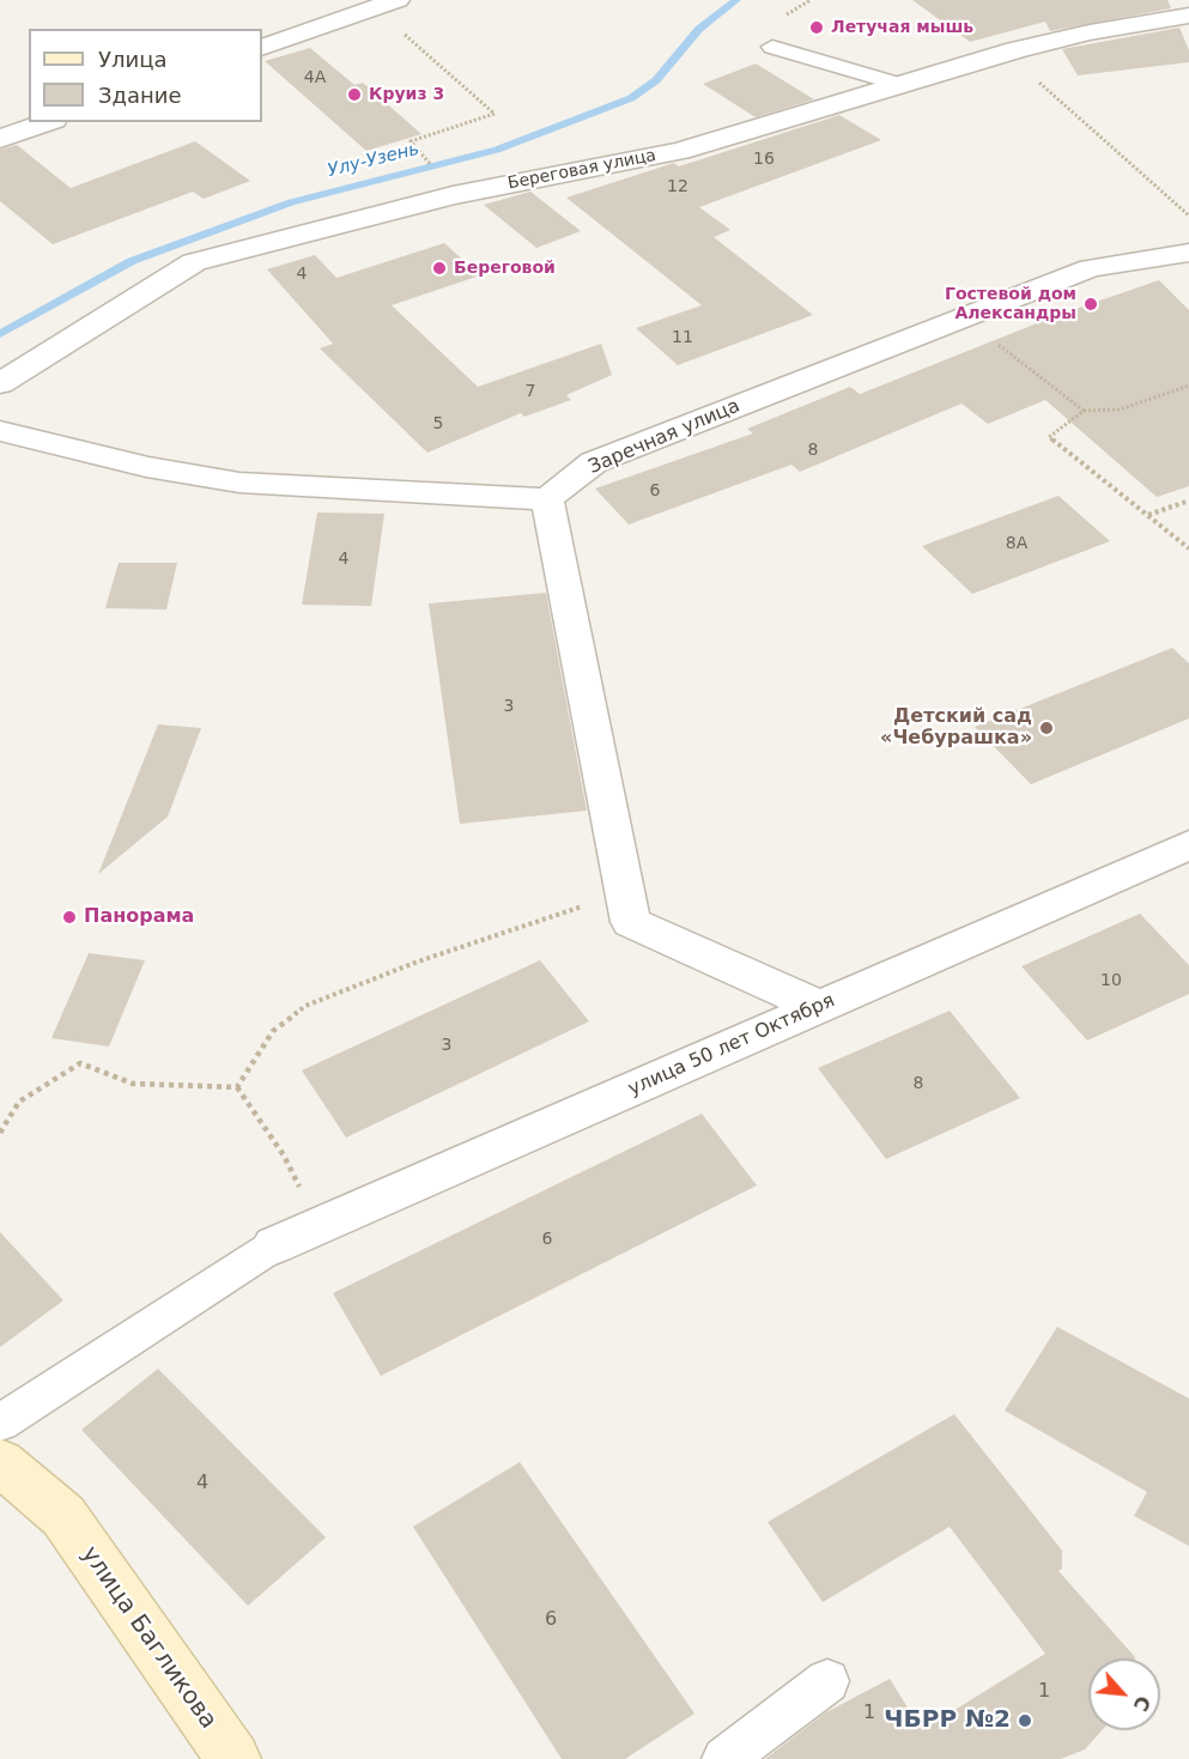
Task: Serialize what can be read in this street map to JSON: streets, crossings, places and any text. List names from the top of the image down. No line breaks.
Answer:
{"streets":{"main road":["улица Багликова"],"street":["Береговая улица","Заречная улица","улица 50 лет Октября"]},"water":["Улу-Узень"],"places":["Летучая мышь","Круиз 3","Береговой","Гостевой дом Александры","Детский сад «Чебурашка»","Панорама","ЧБРР №2"],"house_numbers":["4А","16","12","4","11","7","5","8","6","8А","4","3","10","3","8","6","4","6","1","1"],"legend":["Улица","Здание"],"north":"bottom right"}
